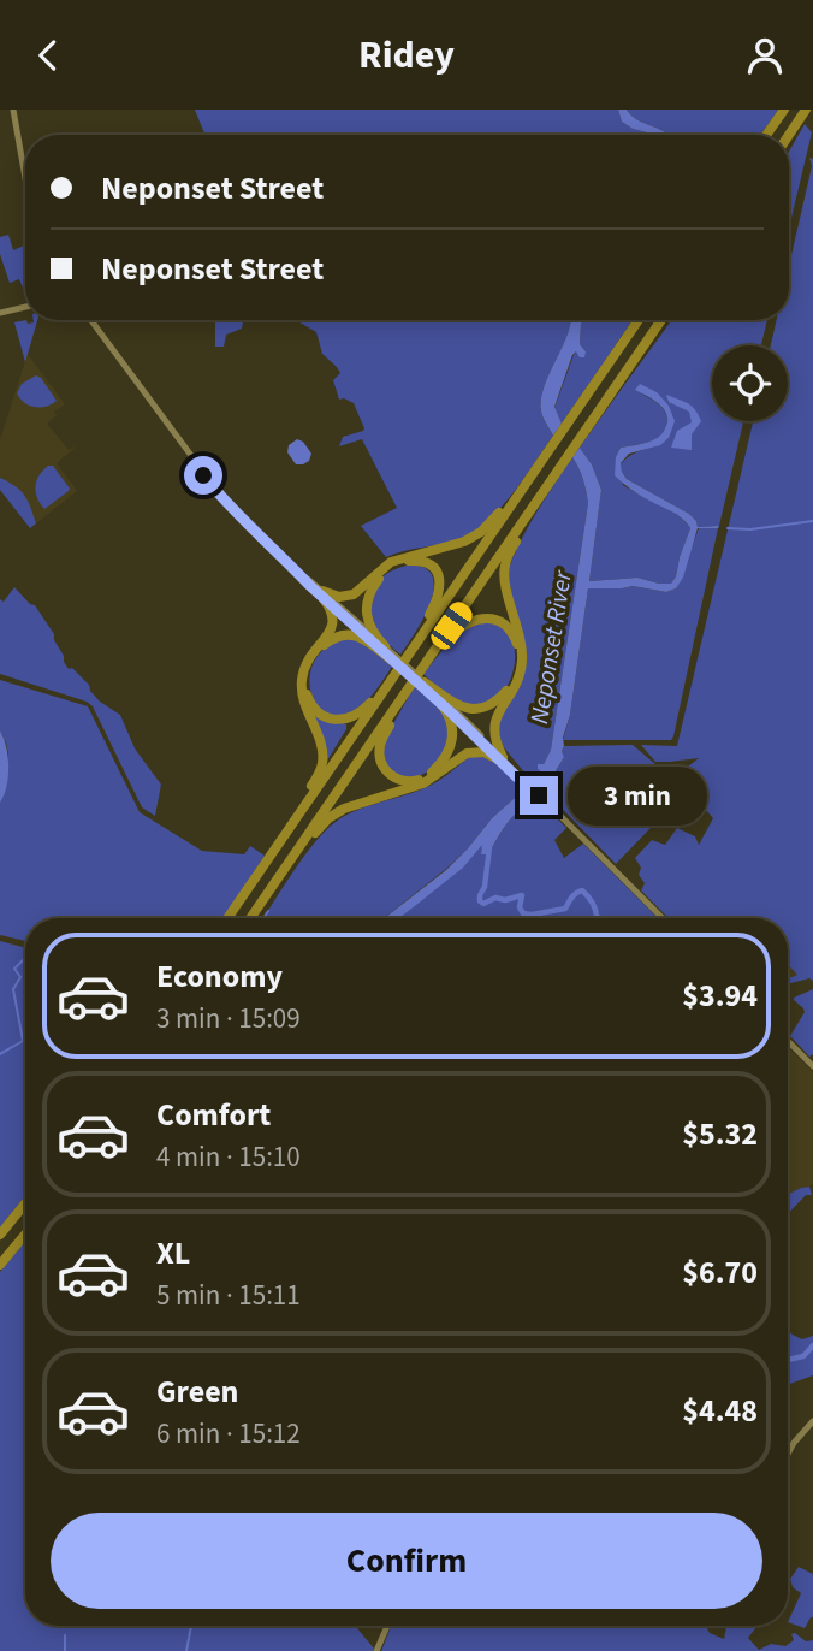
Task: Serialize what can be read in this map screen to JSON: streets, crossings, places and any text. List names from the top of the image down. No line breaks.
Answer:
{"water":["Neponset River"],"page":{"header":"Ridey","banner":["Neponset Street","Neponset Street"],"bubble":"3 min","list":[{"name":"Economy","note":"3 min · 15:09","value":"$3.94"},{"name":"Comfort","note":"4 min · 15:10","value":"$5.32"},{"name":"XL","note":"5 min · 15:11","value":"$6.70"},{"name":"Green","note":"6 min · 15:12","value":"$4.48"}],"buttons":"Confirm"}}
